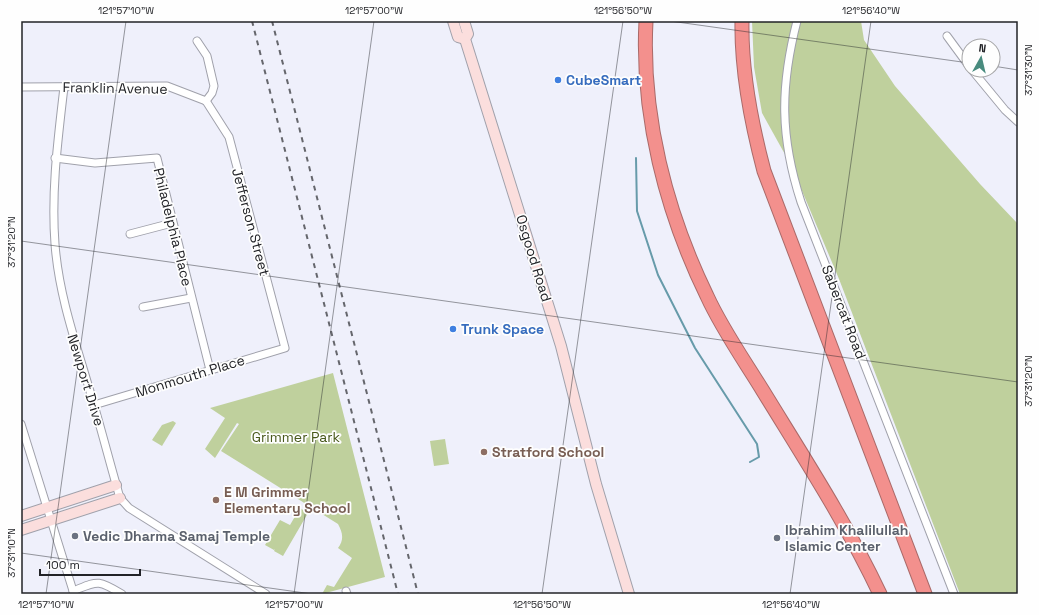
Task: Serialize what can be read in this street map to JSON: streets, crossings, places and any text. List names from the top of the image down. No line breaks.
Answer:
{"streets":{"main road":["Osgood Road"],"street":["Franklin Avenue","Jefferson Street","Philadelphia Place","Sabercat Road","Monmouth Place","Newport Drive"]},"crossings":[["Franklin Avenue","Jefferson Street"],["Franklin Avenue","Newport Drive"],["Jefferson Street","Monmouth Place"],["Philadelphia Place","Monmouth Place"],["Philadelphia Place","Newport Drive"],["Monmouth Place","Newport Drive"]],"parks":["Grimmer Park"],"places":["CubeSmart","Trunk Space","Stratford School","E M Grimmer Elementary School","Vedic Dharma Samaj Temple","Ibrahim Khalilullah Islamic Center"],"scale_bar":"100 m","north":"top","coordinates":["121°57'10\"W","121°57'00\"W","121°56'50\"W","121°56'40\"W","37°31'30\"N","37°31'20\"N","37°31'10\"N"]}
